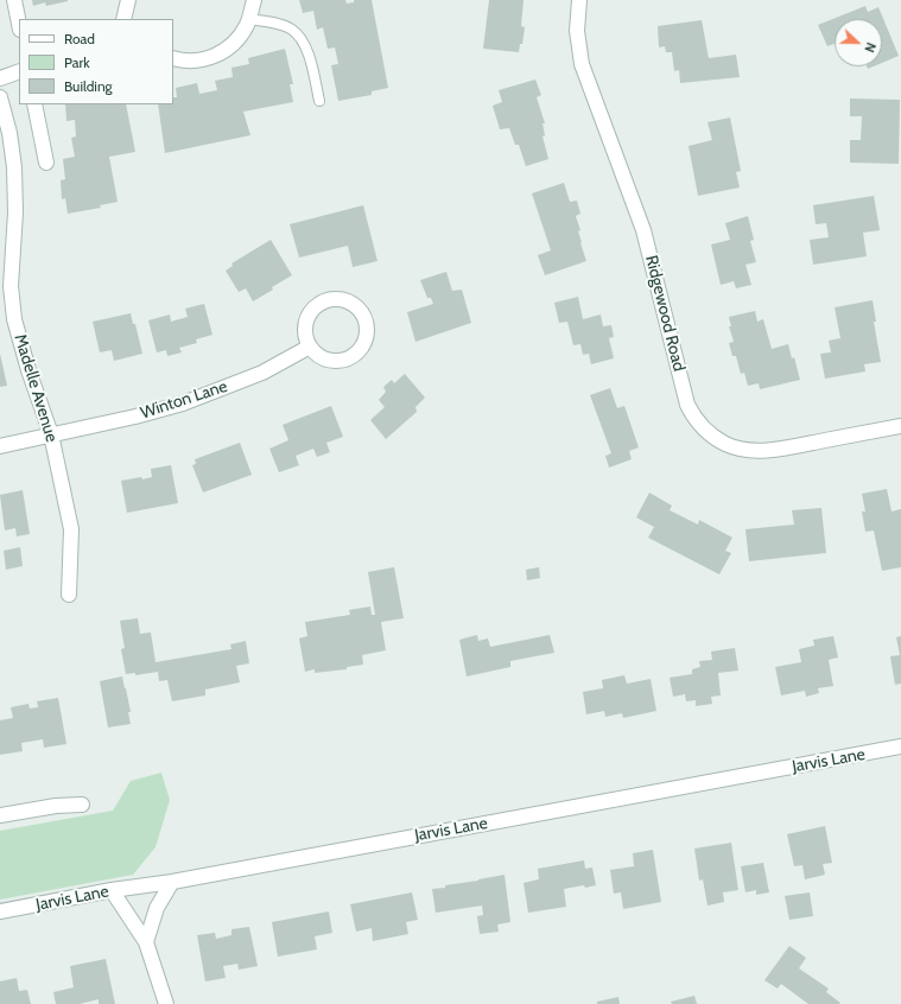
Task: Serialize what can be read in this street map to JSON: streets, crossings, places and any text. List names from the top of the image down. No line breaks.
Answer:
{"streets":{"street":["Ridgewood Road","Madelle Avenue","Winton Lane","Jarvis Lane"]},"crossings":[["Madelle Avenue","Winton Lane"]],"legend":["Road","Park","Building"],"north":"right"}
